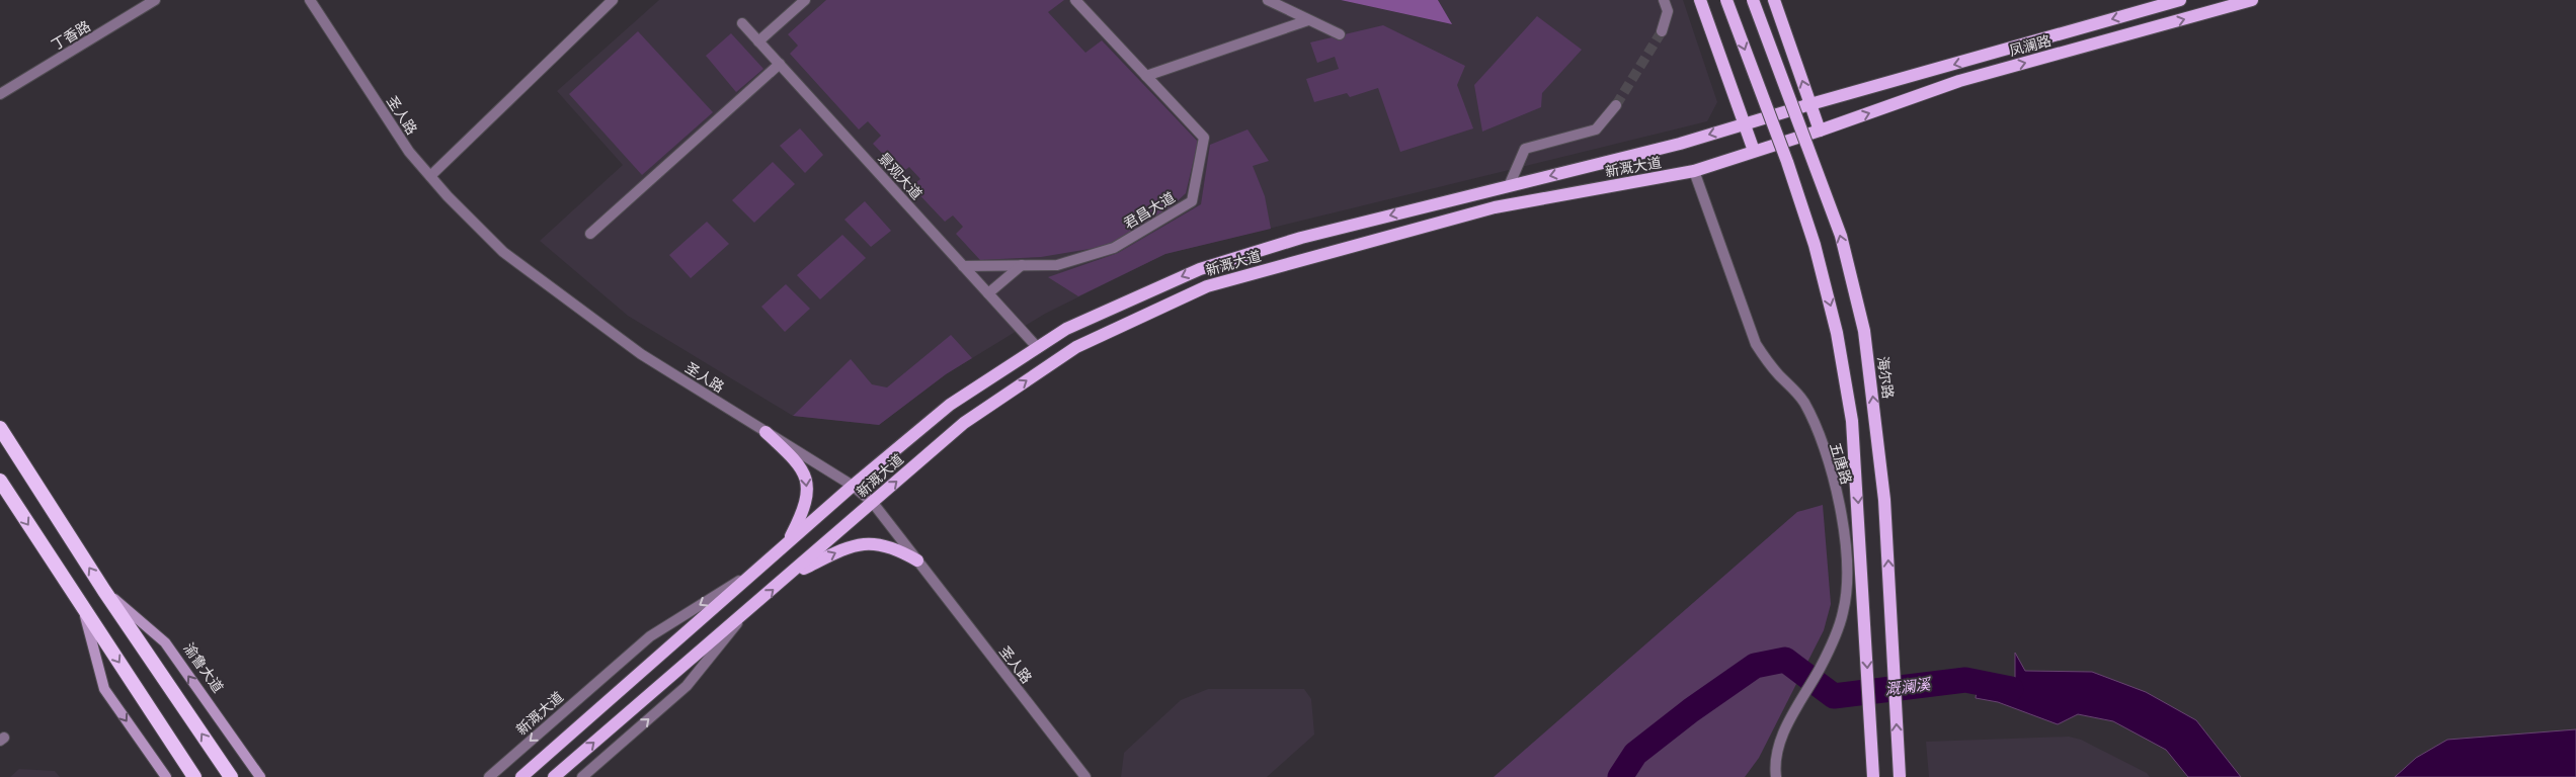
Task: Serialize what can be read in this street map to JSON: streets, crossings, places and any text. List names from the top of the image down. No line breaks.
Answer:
{"streets":{"highway":["渝鲁大道"],"main road":["凤澜路","新溉大道","海尔路"],"street":["丁香路","圣人路","景观大道","君昌大道","五唐路"]},"crossings":[["凤澜路","新溉大道"],["圣人路","新溉大道"],["新溉大道","景观大道"],["新溉大道","五唐路"],["景观大道","君昌大道"]],"water":["溉澜溪"]}
